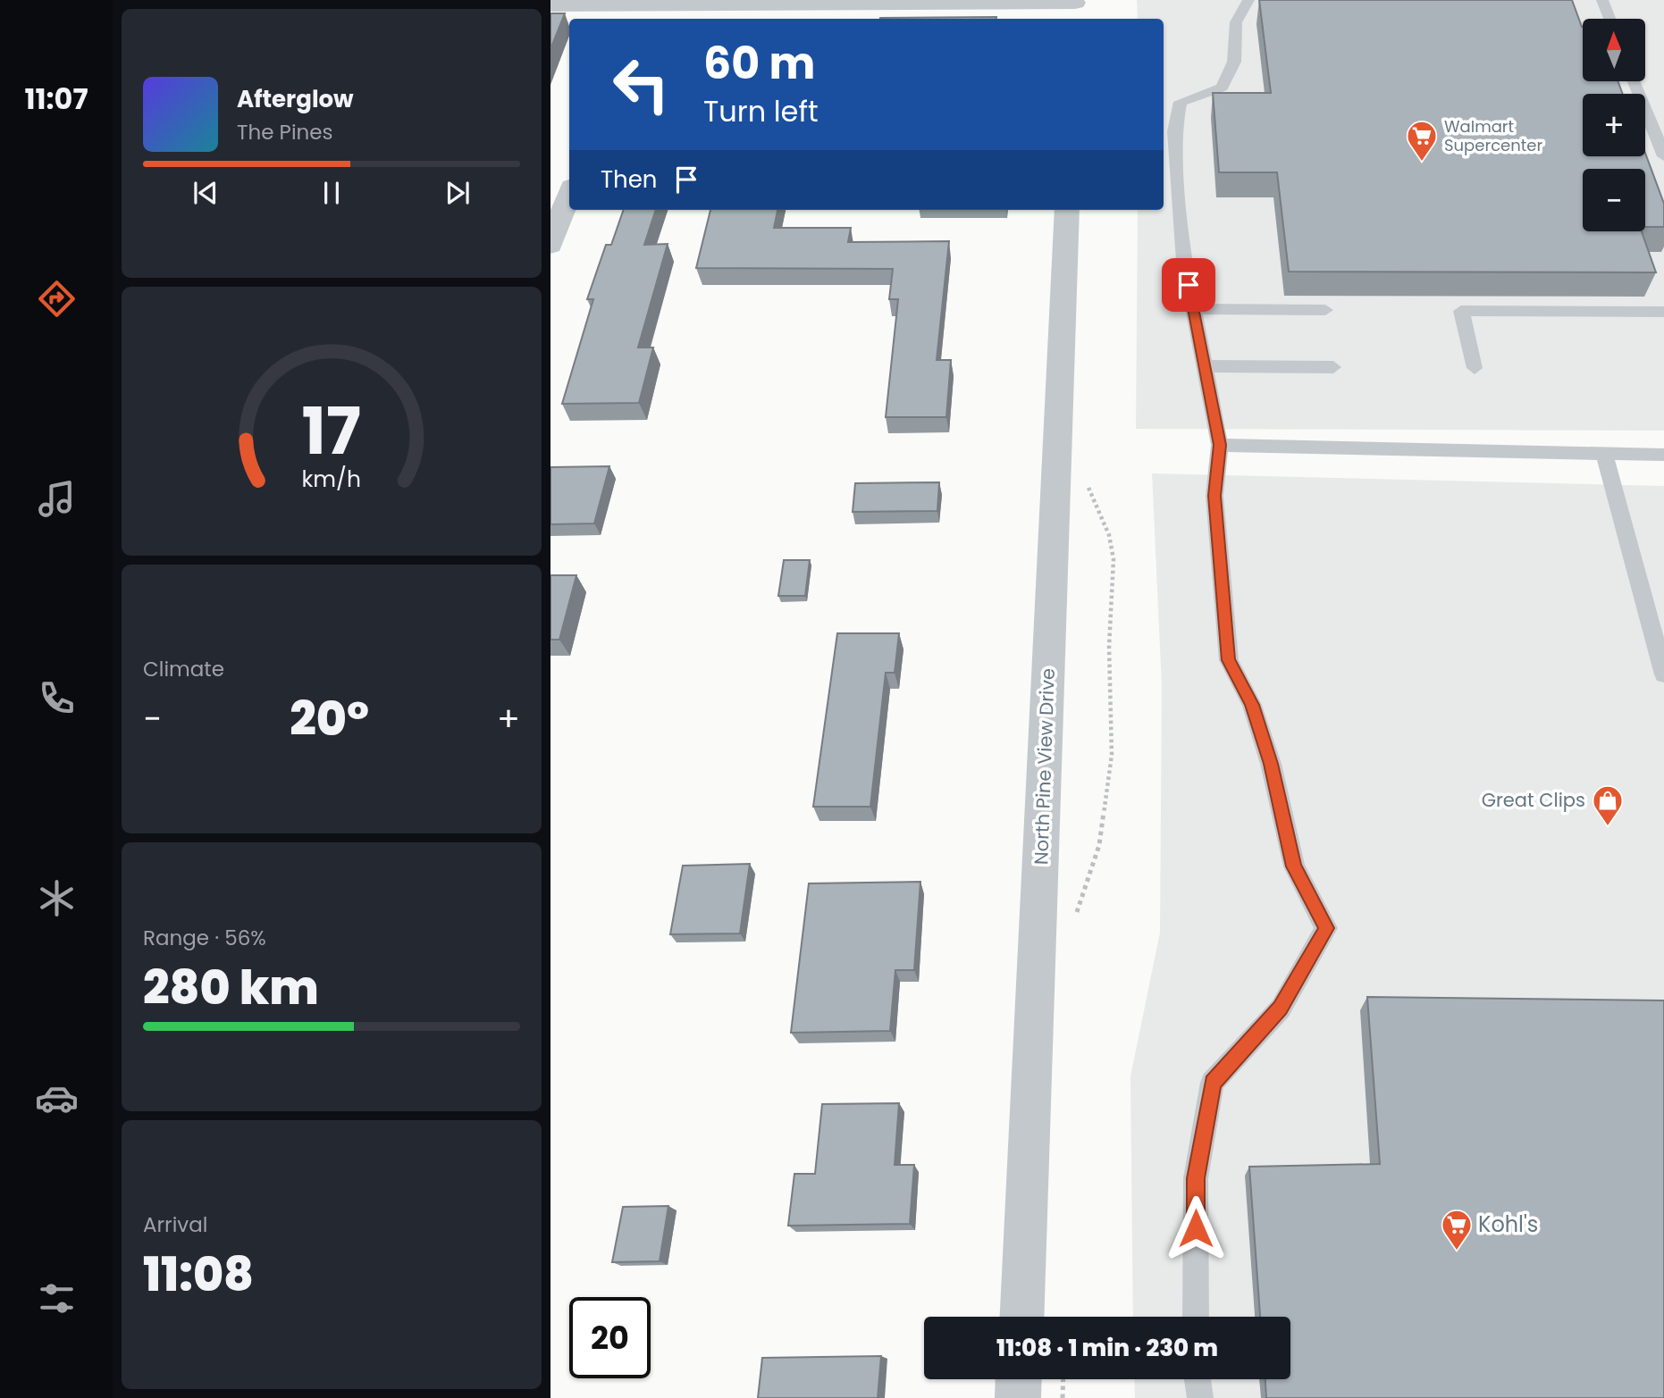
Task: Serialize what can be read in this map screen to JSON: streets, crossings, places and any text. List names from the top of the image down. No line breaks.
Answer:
{"streets":{"street":["North Pine View Drive"]},"places":{"supermarket":["Walmart Supercenter","Kohl's"],"shop":["Great Clips"]},"north":"top","page":{"tabs":"11:07","map_buttons":["+","−"],"turn":["60 m","Turn left"],"song":["Afterglow","The Pines"],"then":"Then","tile":["Climate",["Range · 56%","280 km"],["Arrival","11:08"]],"heat":["−","20°","+"],"limit":"20","trip":"11:08 · 1 min · 230 m","gauge":["17","km/h"]}}
